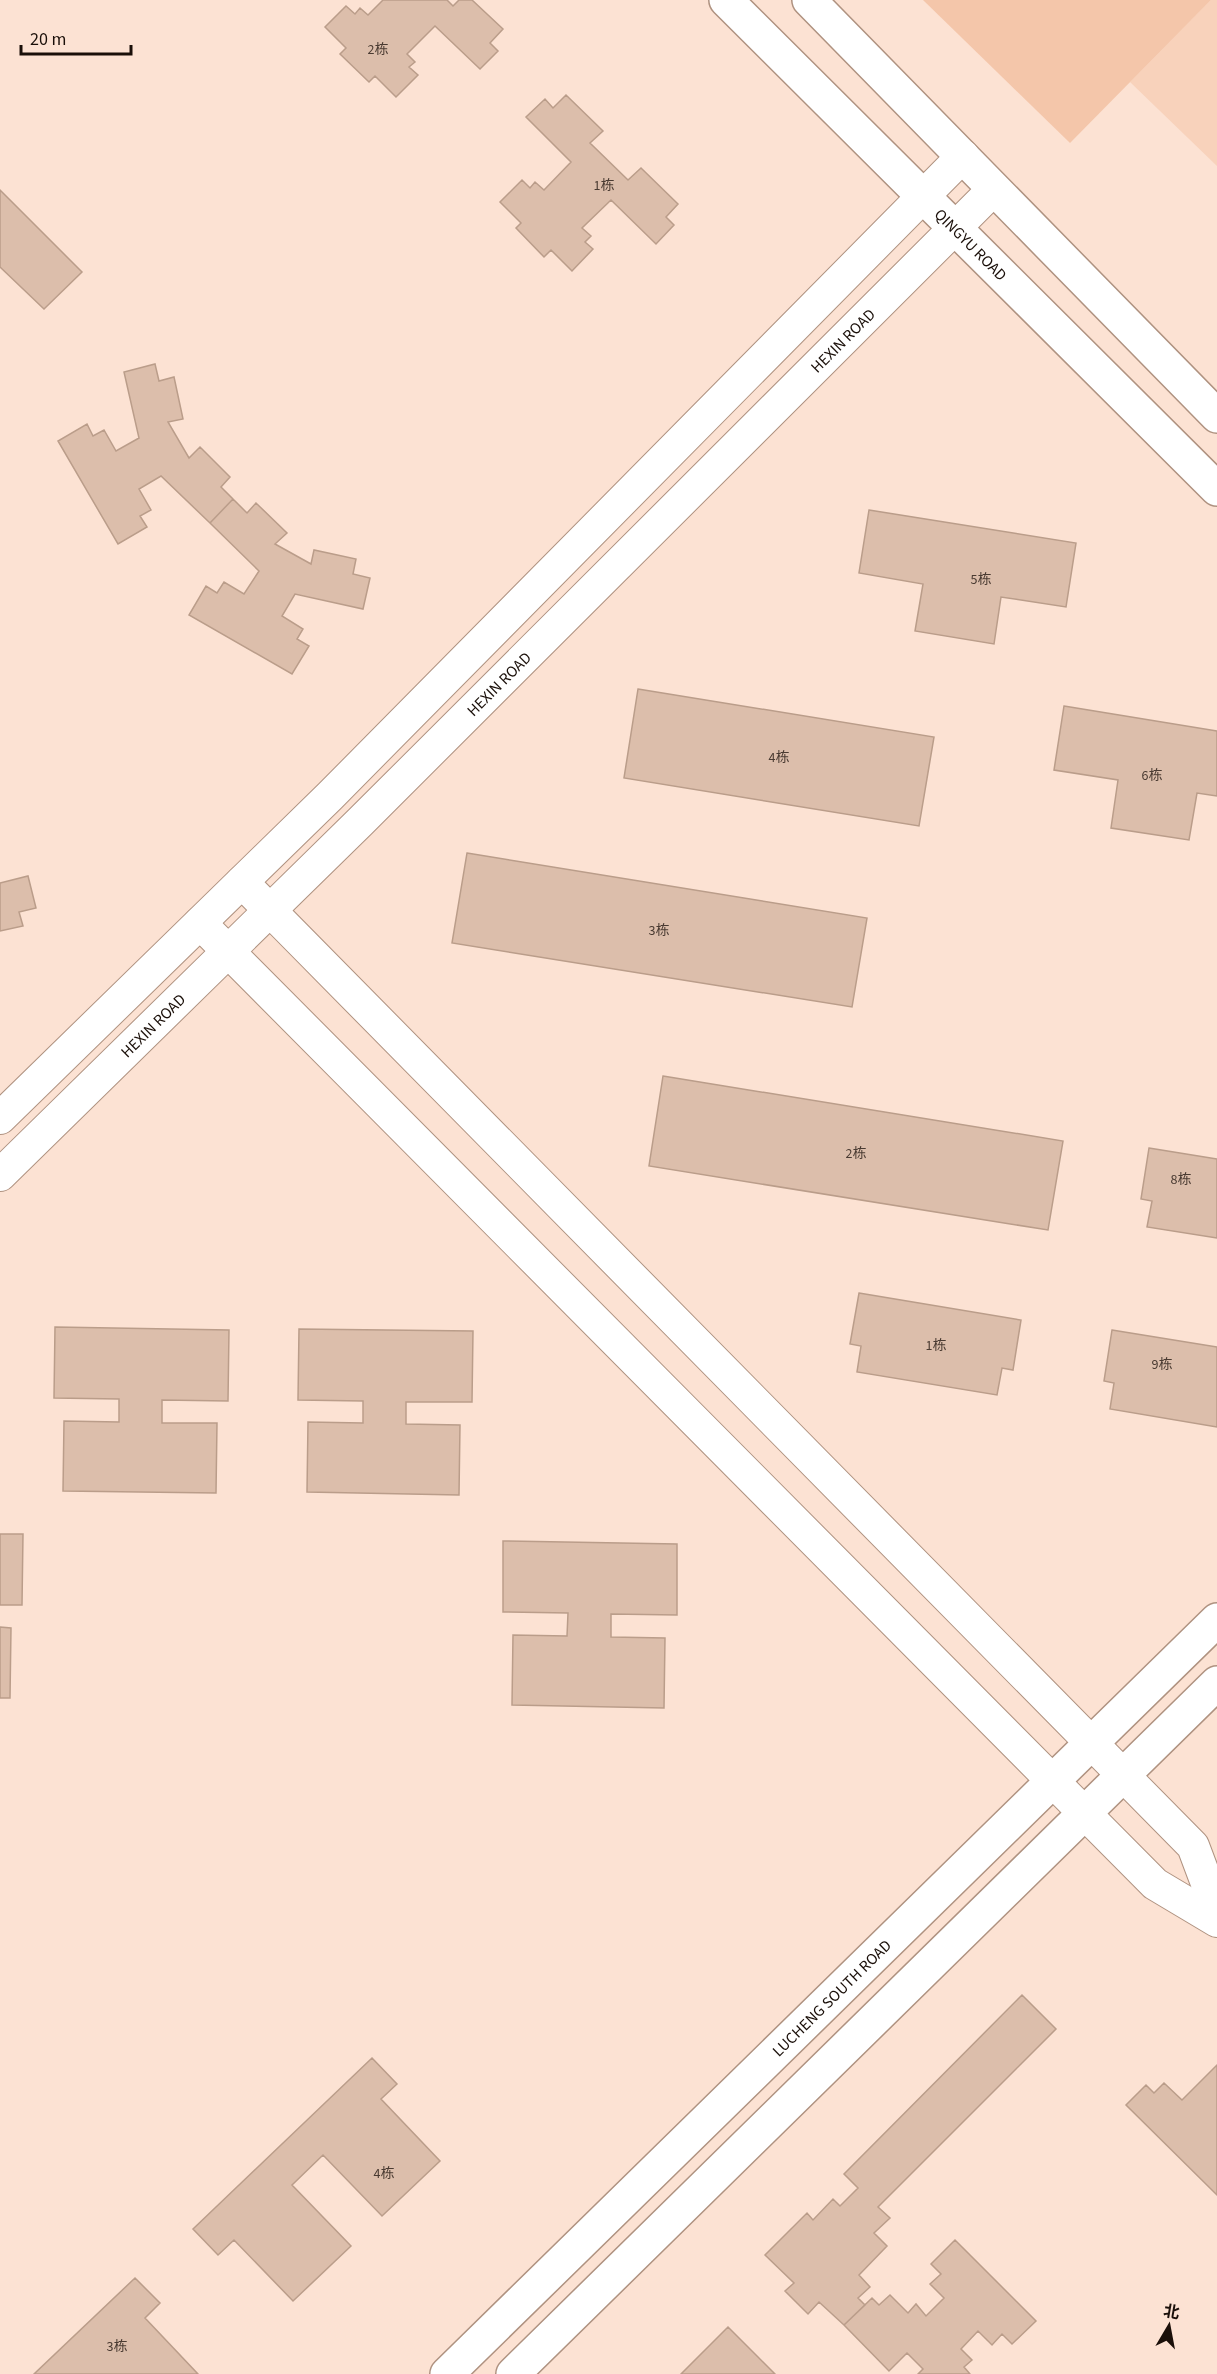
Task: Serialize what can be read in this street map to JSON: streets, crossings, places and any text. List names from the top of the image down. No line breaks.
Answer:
{"streets":{"street":["QINGYU ROAD","HEXIN ROAD","LUCHENG SOUTH ROAD"]},"crossings":[["QINGYU ROAD","HEXIN ROAD"]],"house_numbers":["2栋","1栋","5栋","4栋","6栋","3栋","2栋","8栋","1栋","9栋","4栋","3栋"],"scale_bar":"20 m","north":"top"}
